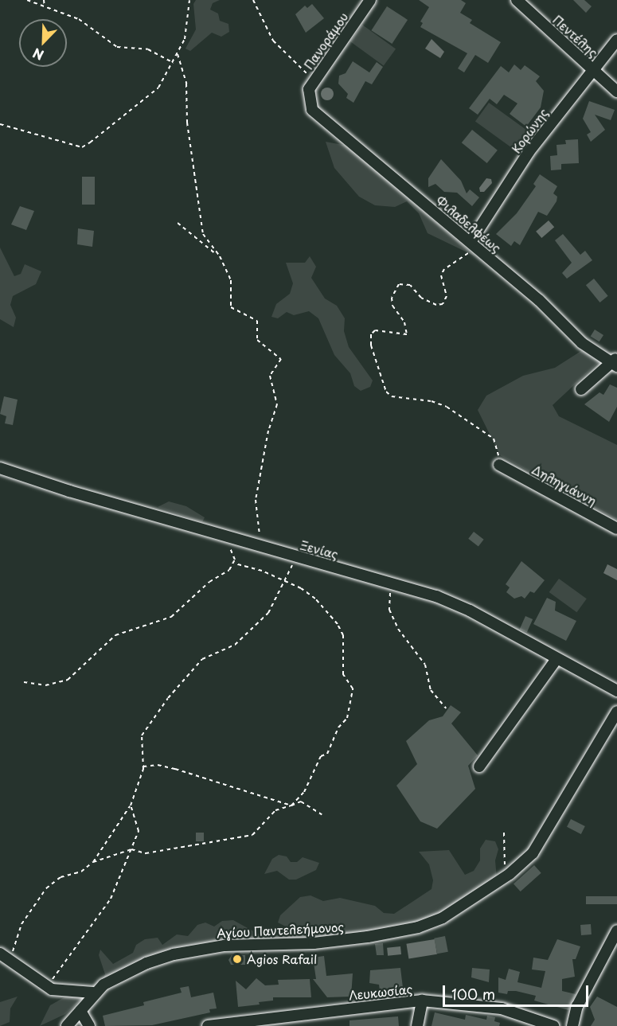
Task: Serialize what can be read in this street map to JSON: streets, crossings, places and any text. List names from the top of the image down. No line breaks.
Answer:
{"streets":{"street":["Πεντέλης","Πανοράμου","Κορώνης","Φιλαδελφέως","Δηληγιάννη","Ξενίας","Αγίου Παντελεήμονος","Λευκωσίας"]},"crossings":[["Πεντέλης","Κορώνης"],["Πανοράμου","Φιλαδελφέως"],["Κορώνης","Φιλαδελφέως"]],"places":["Agios Rafail"],"scale_bar":"100 m","north":"bottom left"}
